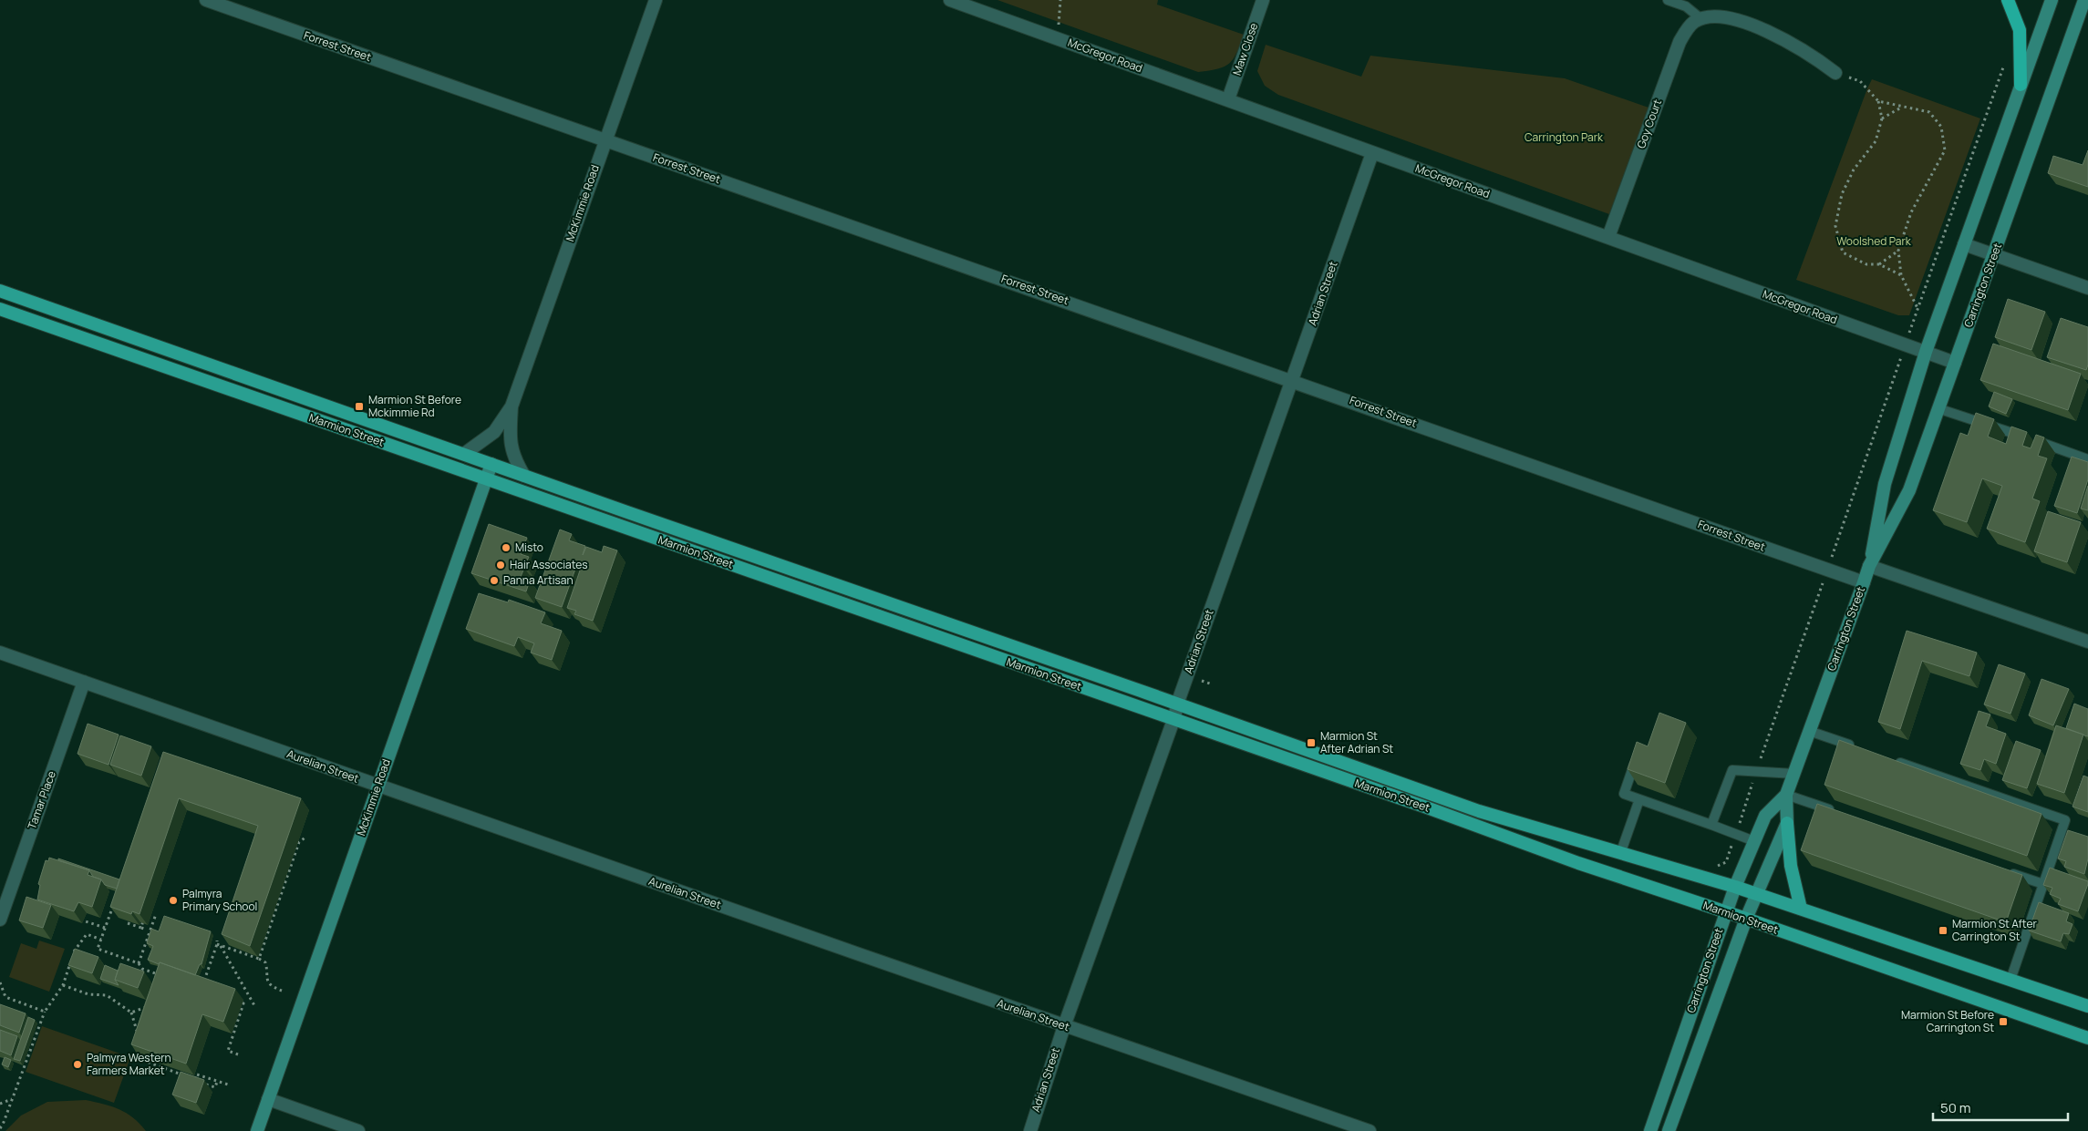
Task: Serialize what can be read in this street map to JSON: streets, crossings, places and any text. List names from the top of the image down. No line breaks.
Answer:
{"streets":{"main road":["McKimmie Road","Carrington Street","Marmion Street"],"street":["Forrest Street","Maw Close","McGregor Road","Goy Court","Adrian Street","Aurelian Street","Tamar Place"]},"crossings":[["Forrest Street","McKimmie Road"],["Forrest Street","Carrington Street"],["Forrest Street","Adrian Street"],["Maw Close","McGregor Road"],["McGregor Road","Goy Court"],["McGregor Road","Carrington Street"],["McGregor Road","Adrian Street"],["McKimmie Road","Marmion Street"],["McKimmie Road","Aurelian Street"],["Carrington Street","Marmion Street"],["Adrian Street","Marmion Street"],["Adrian Street","Aurelian Street"],["Aurelian Street","Tamar Place"]],"parks":["Carrington Park","Woolshed Park"],"places":{"transit":["Marmion St Before Mckimmie Rd","Marmion St After Adrian St","Marmion St After Carrington St","Marmion St Before Carrington St"],"other":["Misto","Hair Associates","Panna Artisan","Palmyra Primary School","Palmyra Western Farmers Market"]},"scale_bar":"50 m"}
